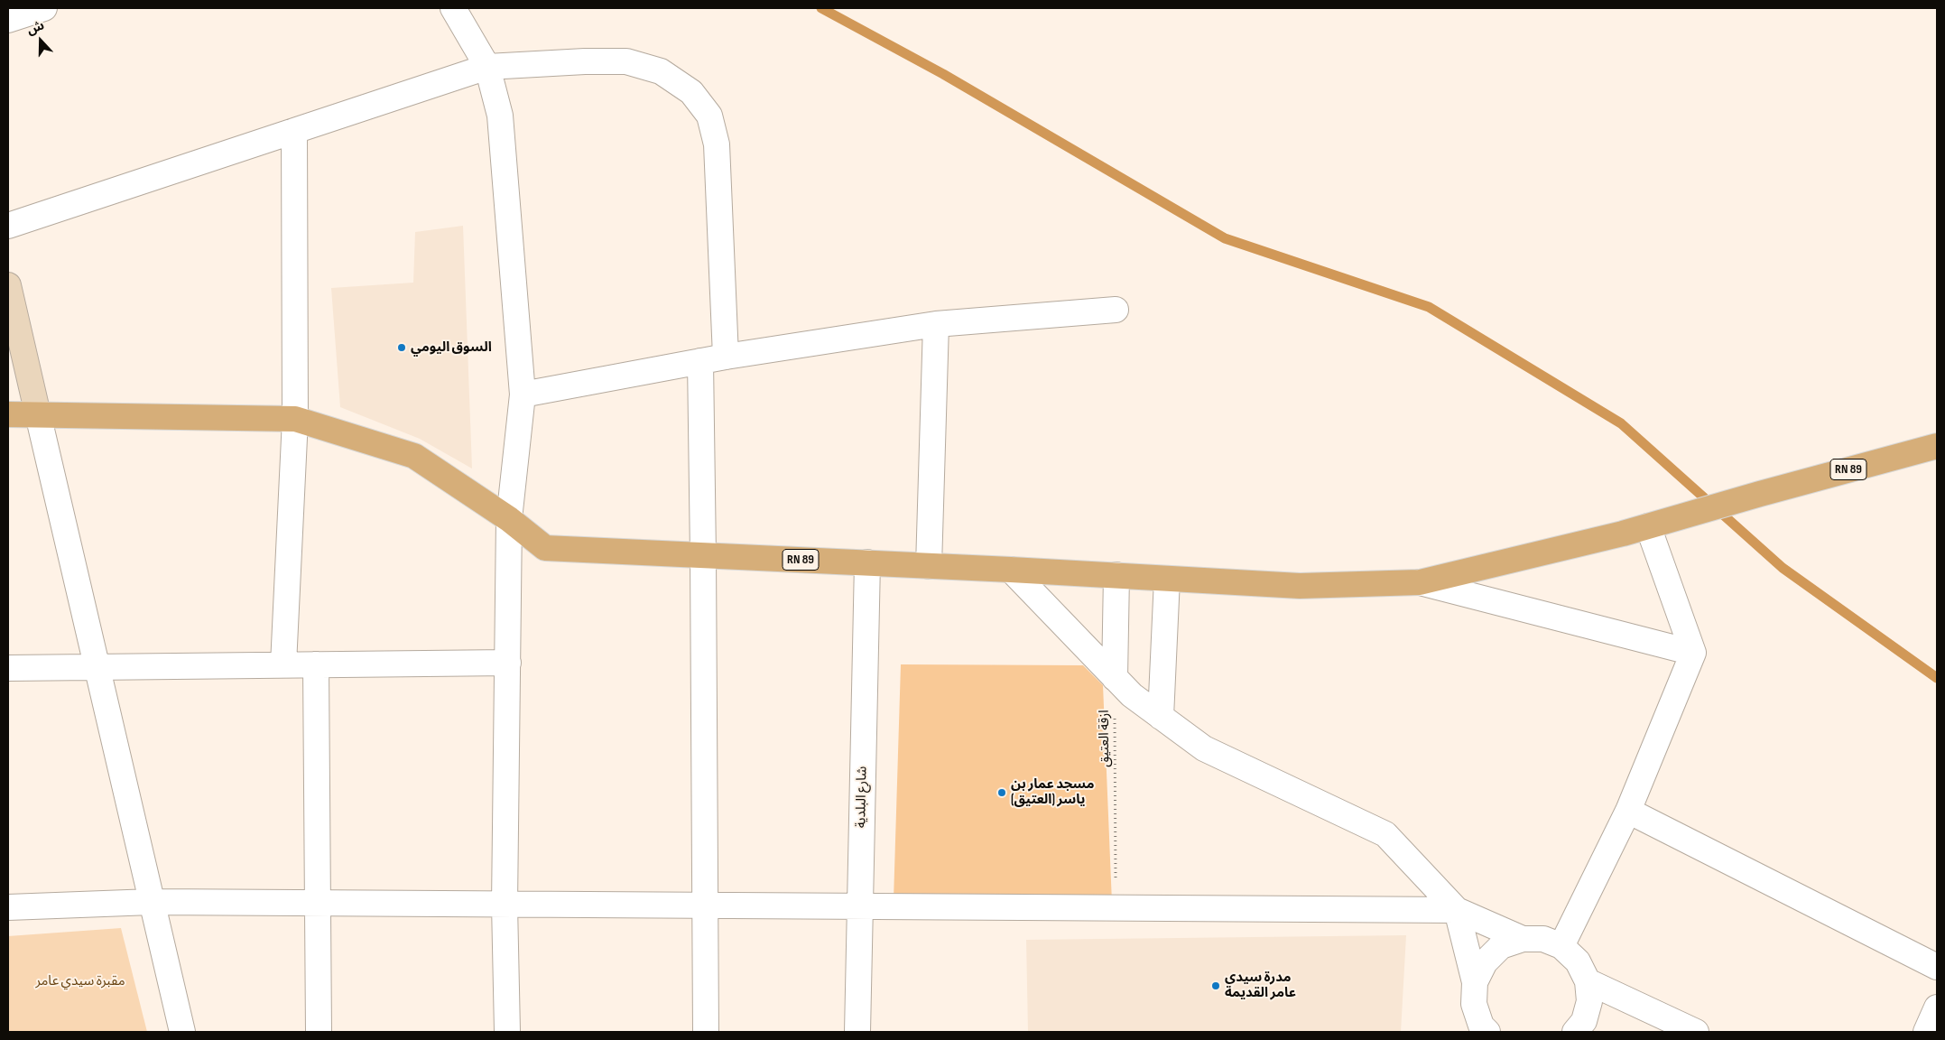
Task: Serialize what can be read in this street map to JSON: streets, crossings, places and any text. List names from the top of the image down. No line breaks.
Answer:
{"streets":{"main road":["RN 89"],"street":["شارع البلدية"],"path":["ازقة العتيق"]},"crossings":[["RN 89","شارع البلدية"]],"parks":["مقبرة سيدي عامر"],"places":["السوق اليومي","مسجد عمار بن ياسر (العتيق)","مدرة سيدي عامر القديمة"],"north":"top"}
